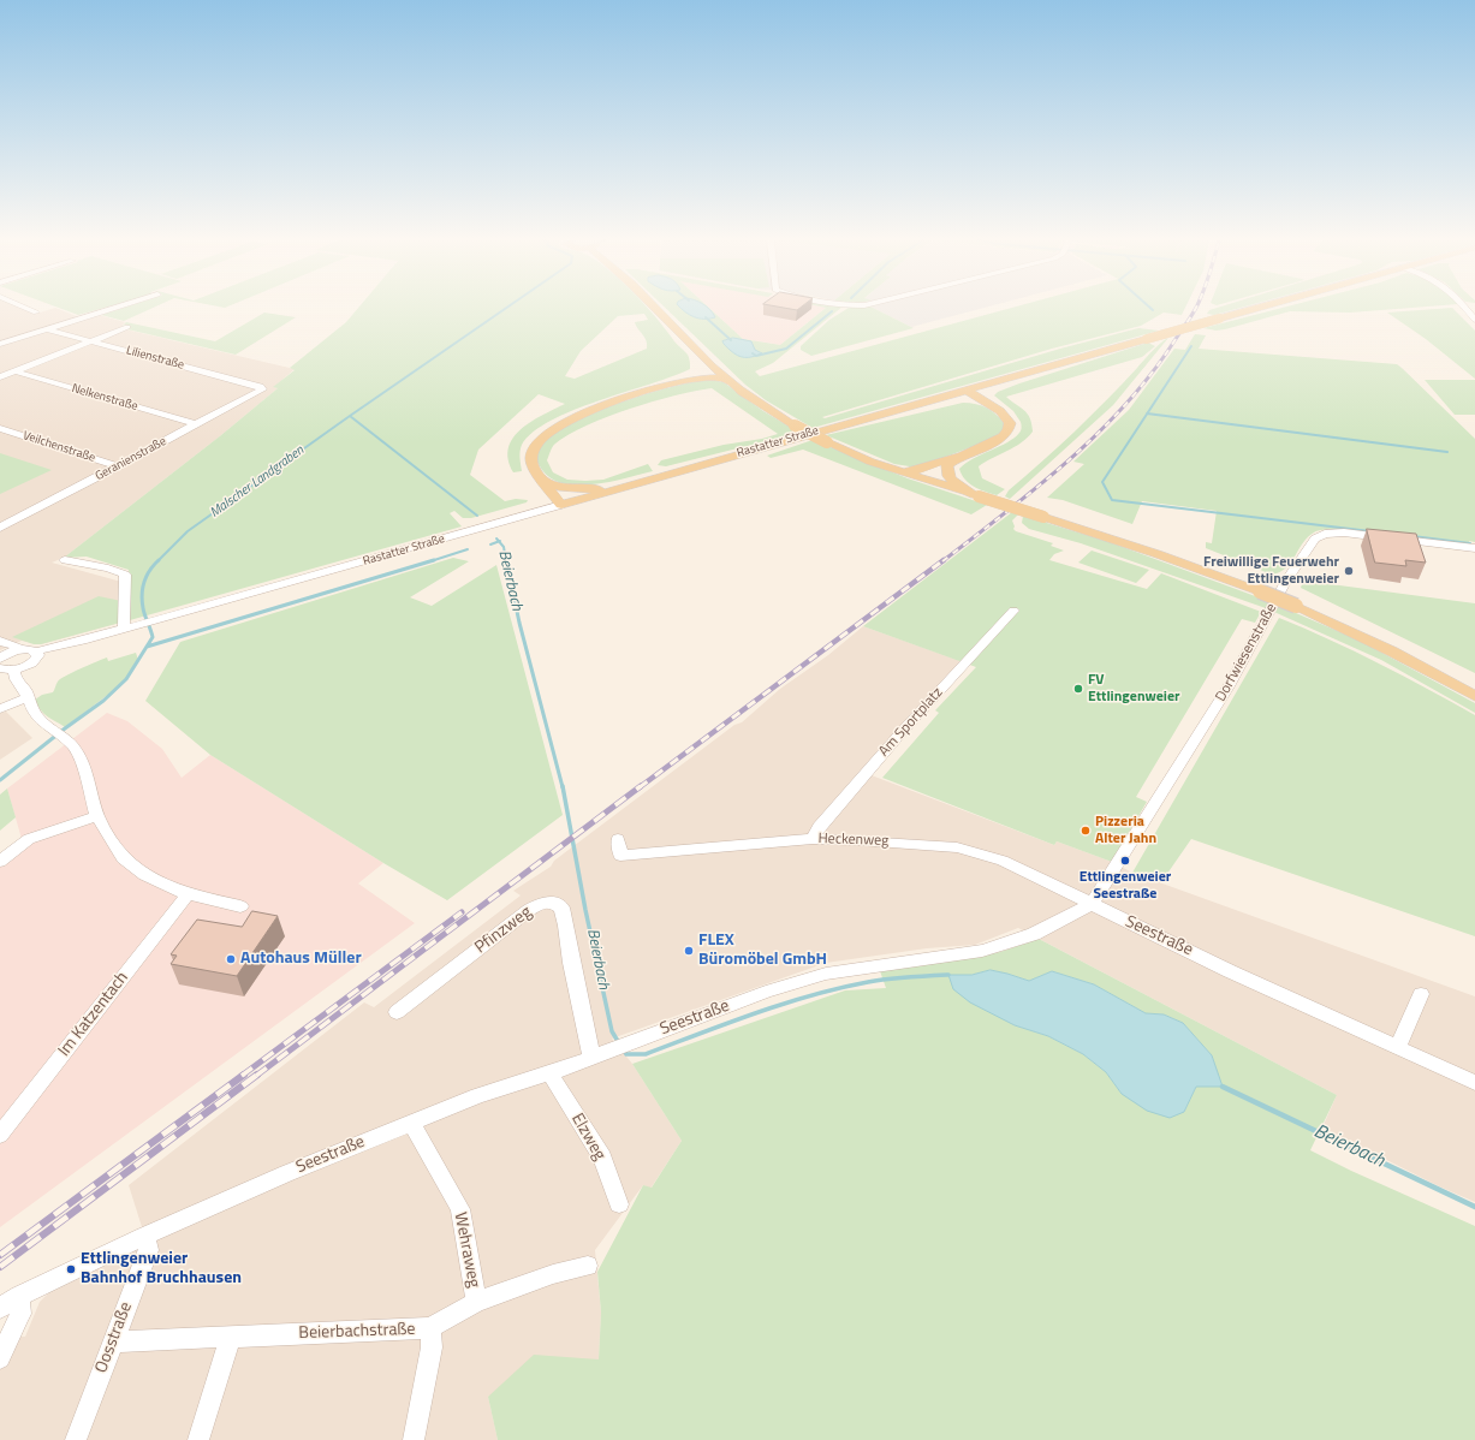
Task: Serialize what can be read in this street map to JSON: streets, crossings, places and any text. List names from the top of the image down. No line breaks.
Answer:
{"streets":{"main road":["Rastatter Straße"],"street":["Lilienstraße","Nelkenstraße","Veilchenstraße","Geranienstraße","Dorfwiesenstraße","Am Sportplatz","Heckenweg","Pfinzweg","Seestraße","Im Katzentach","Elzweg","Wehraweg","Beierbachstraße","Oosstraße"]},"crossings":[["Lilienstraße","Geranienstraße"],["Nelkenstraße","Geranienstraße"],["Veilchenstraße","Geranienstraße"],["Dorfwiesenstraße","Heckenweg"],["Dorfwiesenstraße","Seestraße"],["Am Sportplatz","Heckenweg"],["Heckenweg","Seestraße"],["Pfinzweg","Seestraße"],["Seestraße","Elzweg"],["Seestraße","Wehraweg"],["Seestraße","Oosstraße"],["Wehraweg","Beierbachstraße"],["Beierbachstraße","Oosstraße"]],"water":["Malscher Landgraben","Beierbach"],"places":["Freiwillige Feuerwehr Ettlingenweier","FV Ettlingenweier","Pizzeria Alter Jahn","Ettlingenweier Seestraße","FLEX Büromöbel GmbH","Autohaus Müller","Ettlingenweier Bahnhof Bruchhausen"]}
